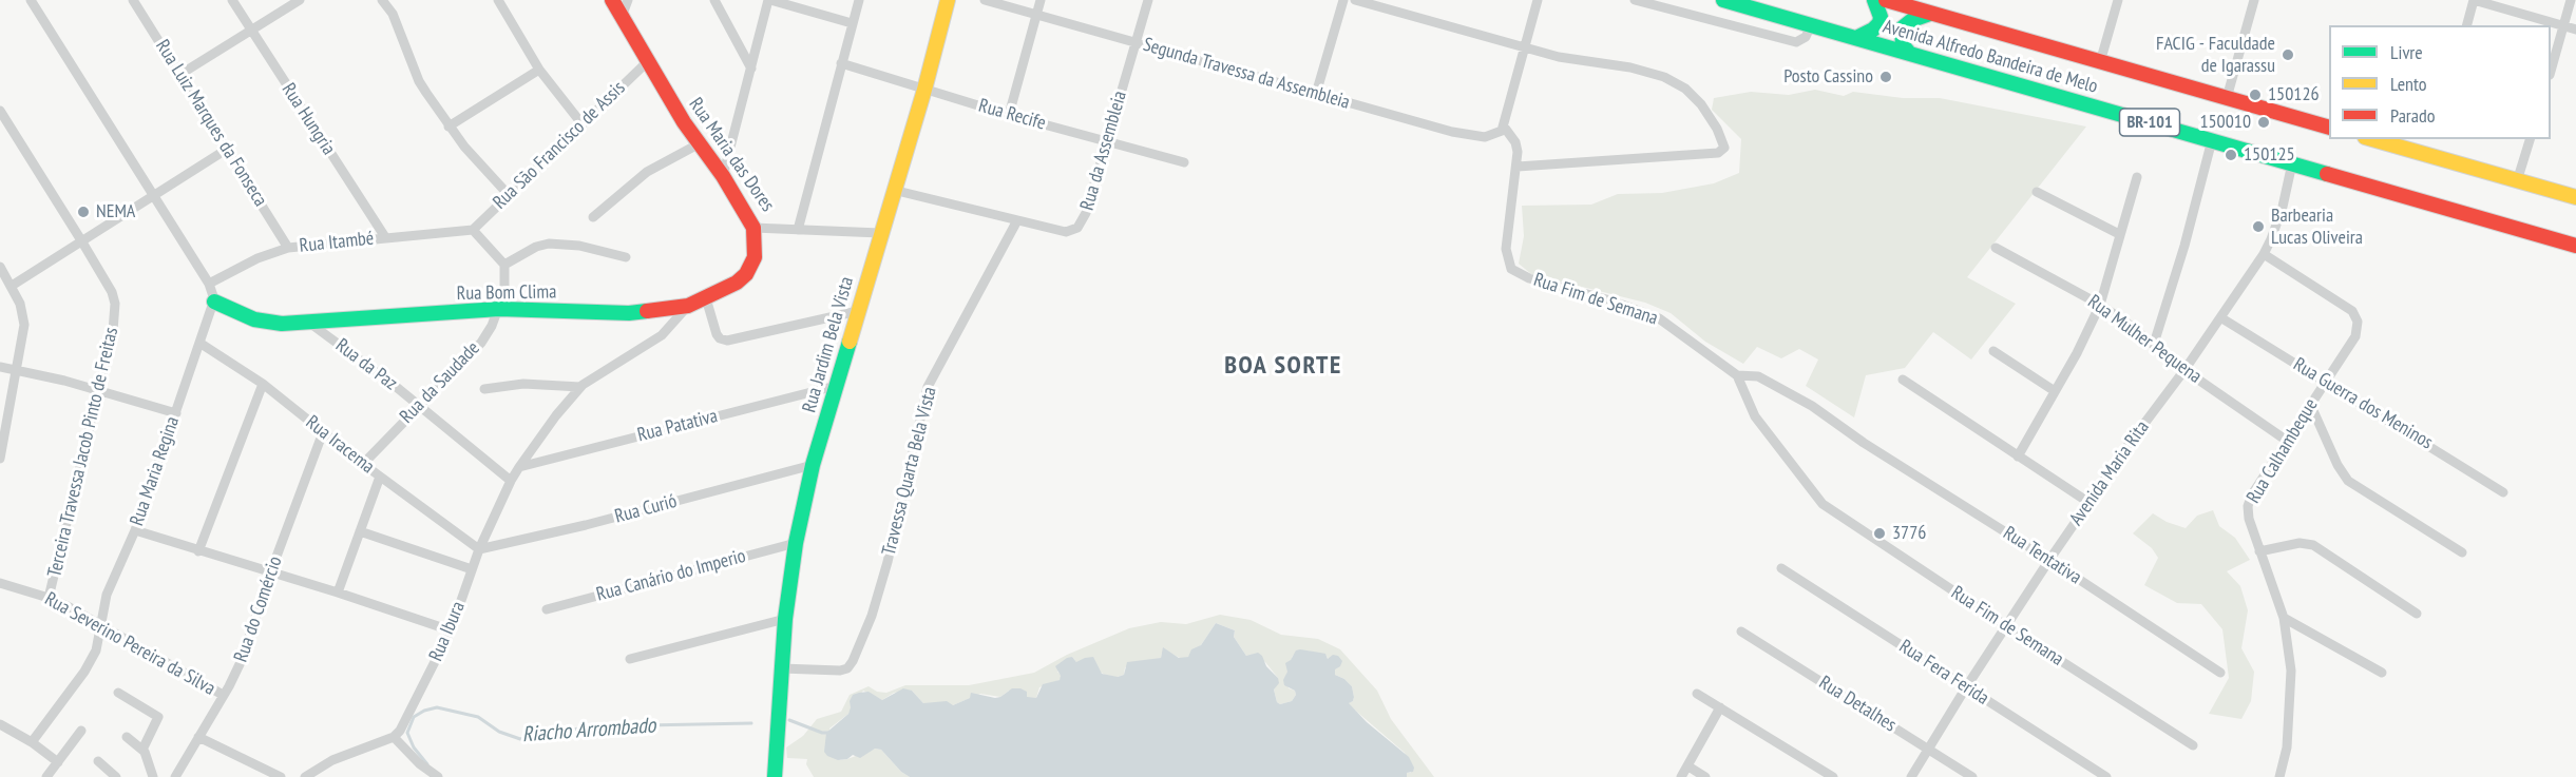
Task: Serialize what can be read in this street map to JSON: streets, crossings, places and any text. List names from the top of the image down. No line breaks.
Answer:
{"streets":{"main road":["Avenida Alfredo Bandeira de Melo","BR-101","Rua Maria das Dores","Rua Bom Clima","Rua Jardim Bela Vista"],"street":["Segunda Travessa da Assembleia","Rua Recife","Rua Hungria","Rua Luiz Marques da Fonseca","Rua São Francisco de Assis","Rua da Assembleia","Rua Itambé","Rua Fim de Semana","Rua Mulher Pequena","Rua da Paz","Rua da Saudade","Rua Guerra dos Meninos","Rua Patativa","Rua Iracema","Rua Calhambeque","Terceira Travessa Jacob Pinto de Freitas","Rua Maria Regina","Travessa Quarta Bela Vista","Avenida Maria Rita","Rua Curió","Rua Tentativa","Rua Canário do Imperio","Rua do Comércio","Rua Ibura","Rua Severino Pereira da Silva","Rua Fera Ferida","Rua Detalhes"]},"crossings":[["Avenida Alfredo Bandeira de Melo","Avenida Maria Rita"],["Segunda Travessa da Assembleia","Rua da Assembleia"],["Segunda Travessa da Assembleia","Rua Fim de Semana"],["Rua Recife","Rua da Assembleia"],["Rua Recife","Rua Jardim Bela Vista"],["Rua Hungria","Rua Itambé"],["Rua Luiz Marques da Fonseca","Rua Itambé"],["Rua São Francisco de Assis","Rua Maria das Dores"],["Rua São Francisco de Assis","Rua Itambé"],["Rua da Assembleia","Rua Jardim Bela Vista"],["Rua da Assembleia","Travessa Quarta Bela Vista"],["Rua Maria das Dores","Rua Bom Clima"],["Rua Maria das Dores","Rua Jardim Bela Vista"],["Rua Bom Clima","Rua da Paz"],["Rua Bom Clima","Rua da Saudade"],["Rua Bom Clima","Rua Maria Regina"],["Rua Fim de Semana","Avenida Maria Rita"],["Rua Fim de Semana","Rua Tentativa"],["Rua Mulher Pequena","Rua Calhambeque"],["Rua Mulher Pequena","Avenida Maria Rita"],["Rua Jardim Bela Vista","Rua Patativa"],["Rua Jardim Bela Vista","Travessa Quarta Bela Vista"],["Rua Jardim Bela Vista","Rua Curió"],["Rua Jardim Bela Vista","Rua Canário do Imperio"],["Rua da Paz","Rua da Saudade"],["Rua da Paz","Rua Ibura"],["Rua da Saudade","Rua Iracema"],["Rua Guerra dos Meninos","Rua Calhambeque"],["Rua Guerra dos Meninos","Avenida Maria Rita"],["Rua Patativa","Rua Ibura"],["Rua Iracema","Rua Maria Regina"],["Rua Iracema","Rua Curió"],["Rua Iracema","Rua do Comércio"],["Rua Iracema","Rua Ibura"],["Rua Calhambeque","Avenida Maria Rita"],["Terceira Travessa Jacob Pinto de Freitas","Rua Severino Pereira da Silva"],["Rua Maria Regina","Rua Severino Pereira da Silva"],["Avenida Maria Rita","Rua Tentativa"],["Avenida Maria Rita","Rua Fera Ferida"],["Avenida Maria Rita","Rua Detalhes"],["Rua Curió","Rua Ibura"],["Rua do Comércio","Rua Severino Pereira da Silva"]],"districts":["BOA SORTE"],"water":["Riacho Arrombado"],"places":["FACIG - Faculdade de Igarassu","Posto Cassino","150126","150010","150125","NEMA","Barbearia Lucas Oliveira","3776"],"legend":["Livre","Lento","Parado"]}
